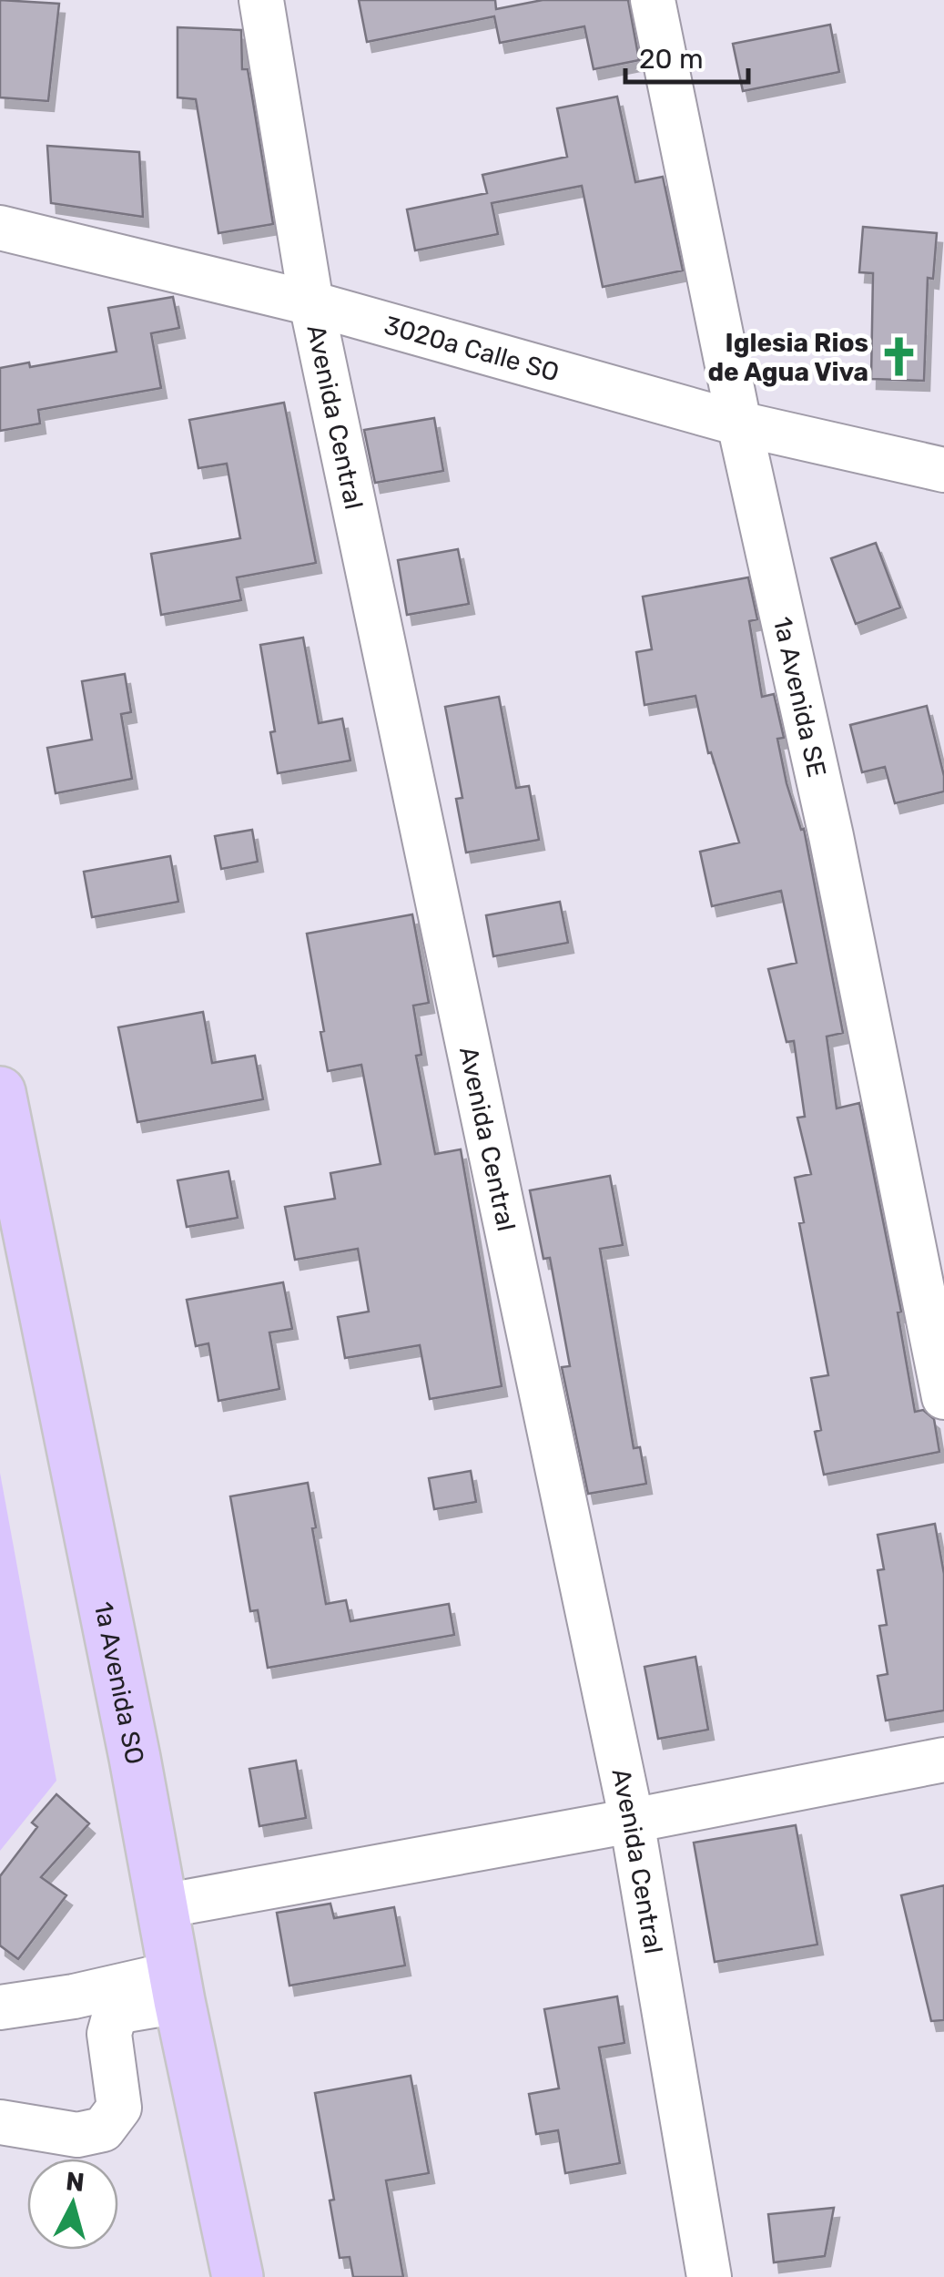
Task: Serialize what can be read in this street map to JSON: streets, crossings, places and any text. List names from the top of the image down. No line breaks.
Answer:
{"streets":{"highway":["1a Avenida SO"],"street":["3020a Calle SO","Avenida Central","1a Avenida SE"]},"crossings":[["3020a Calle SO","Avenida Central"],["3020a Calle SO","1a Avenida SE"]],"places":{"church":["Iglesia Rios de Agua Viva"]},"scale_bar":"20 m","north":"top"}
